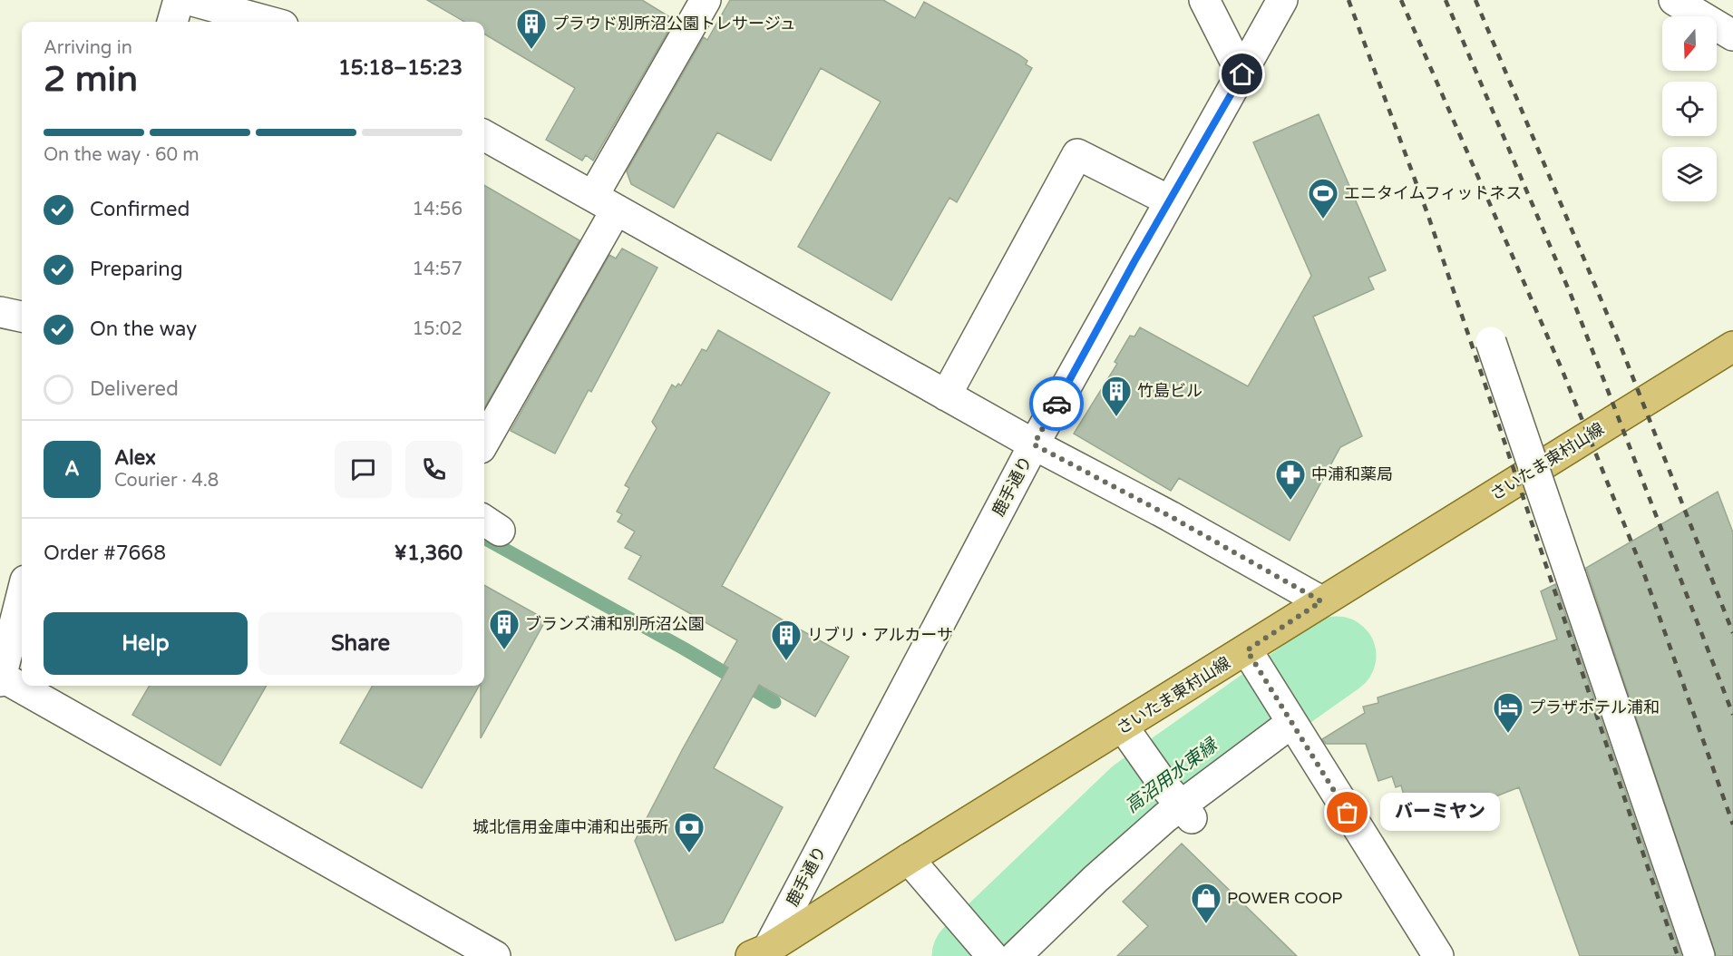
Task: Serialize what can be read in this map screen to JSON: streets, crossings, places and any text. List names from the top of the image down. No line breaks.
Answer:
{"streets":{"main road":["さいたま東村山線"],"street":["鹿手通り"]},"crossings":[["さいたま東村山線","鹿手通り"]],"water":["高沼用水東縁"],"places":{"building":["プラウド別所沼公園トレサージュ","竹島ビル","ブランズ浦和別所沼公園","リブリ・アルカーサ"],"sports":["エニタイムフィットネス"],"pharmacy":["中浦和薬局"],"hotel":["プラザホテル浦和"],"other":["バーミヤン"],"bank":["城北信用金庫中浦和出張所"],"shop":["POWER COOP"]},"north":"bottom","page":{"heading":["2 min","Arriving in","15:18–15:23"],"panel":["Alex","Courier · 4.8","Order #7668","¥1,360"],"bar":"On the way · 60 m","list":[["Confirmed","14:56"],["Preparing","14:57"],["On the way","15:02"],"Delivered"],"round":"A","buttons":["Help","Share"],"bubble":"バーミヤン"}}
